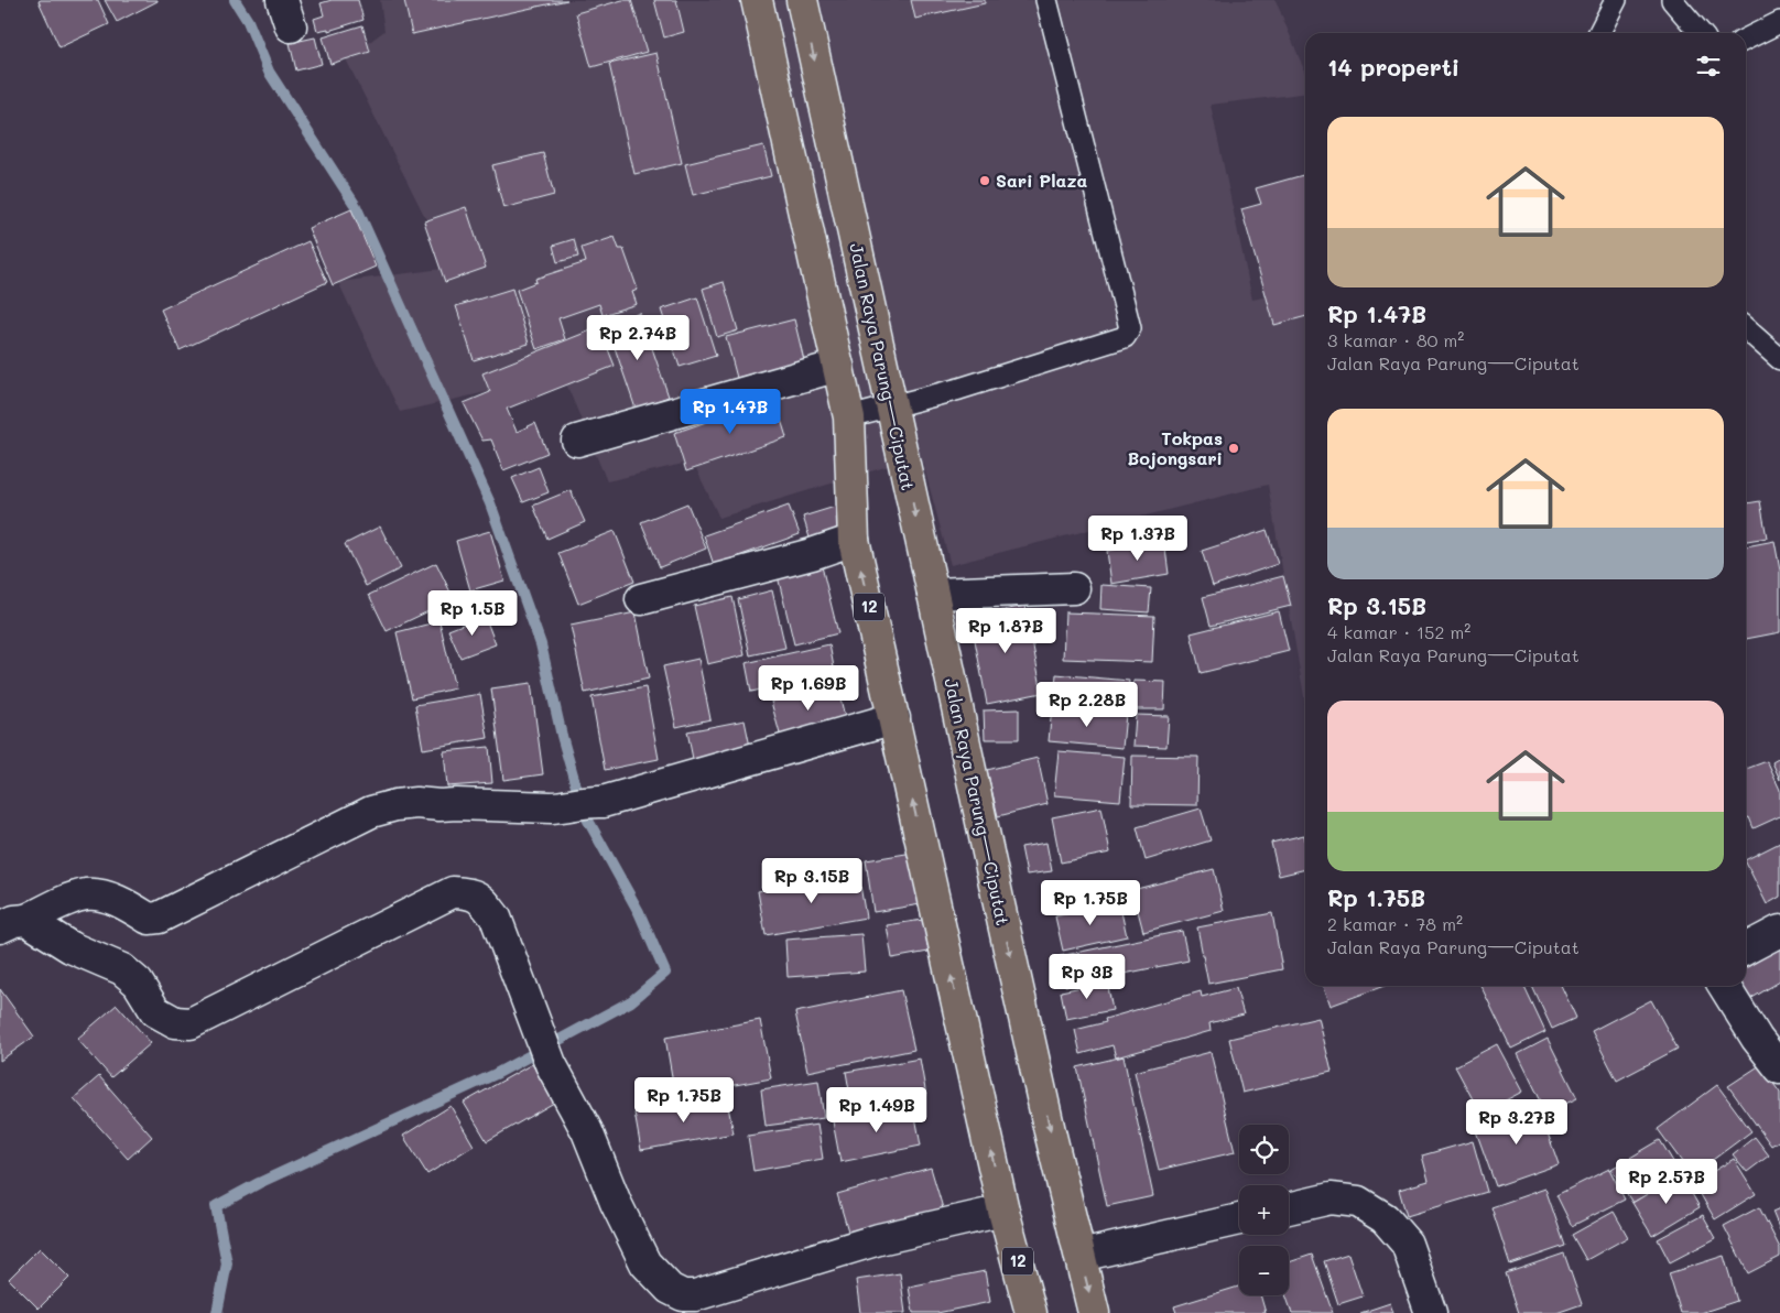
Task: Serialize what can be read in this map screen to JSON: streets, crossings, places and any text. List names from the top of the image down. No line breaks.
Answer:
{"streets":{"highway":["Jalan Raya Parung—Ciputat","12"]},"places":["Sari Plaza","Tokpas Bojongsari"],"page":{"heading":"14 properti","list":[{"name":"Rp 1.47B","note":"3 kamar · 80 m² · Jalan Raya Parung—Ciputat"},{"name":"Rp 3.15B","note":"4 kamar · 152 m² · Jalan Raya Parung—Ciputat"},{"name":"Rp 1.75B","note":"2 kamar · 78 m² · Jalan Raya Parung—Ciputat"}],"price":["Rp 2.74B","Rp 1.47B","Rp 1.37B","Rp 1.5B","Rp 1.87B","Rp 1.69B","Rp 2.28B","Rp 3.15B","Rp 1.75B","Rp 3B","Rp 1.75B","Rp 1.49B","Rp 3.27B","Rp 2.57B"],"map_buttons":["+","−"]}}
